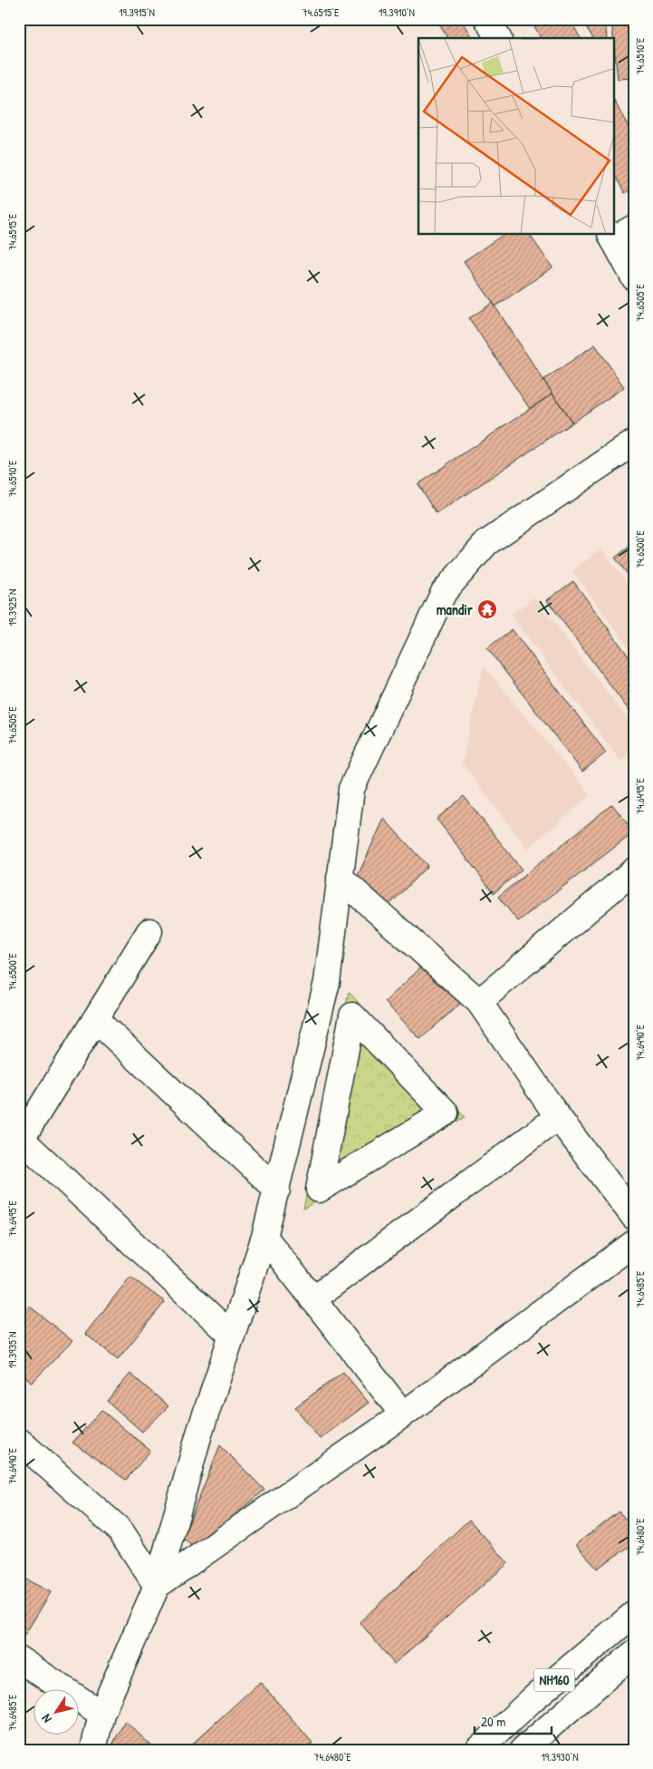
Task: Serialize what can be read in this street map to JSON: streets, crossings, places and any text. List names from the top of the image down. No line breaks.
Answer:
{"streets":{"main road":["NH160"]},"places":{"temple":["mandir"]},"scale_bar":"20 m","north":"bottom left","coordinates":["19.3915°N","74.6515°E","19.3910°N","74.6510°E","74.6505°E","74.6500°E","19.3925°N","74.6495°E","74.6490°E","74.6485°E","19.3935°N","74.6480°E","19.3930°N"]}
